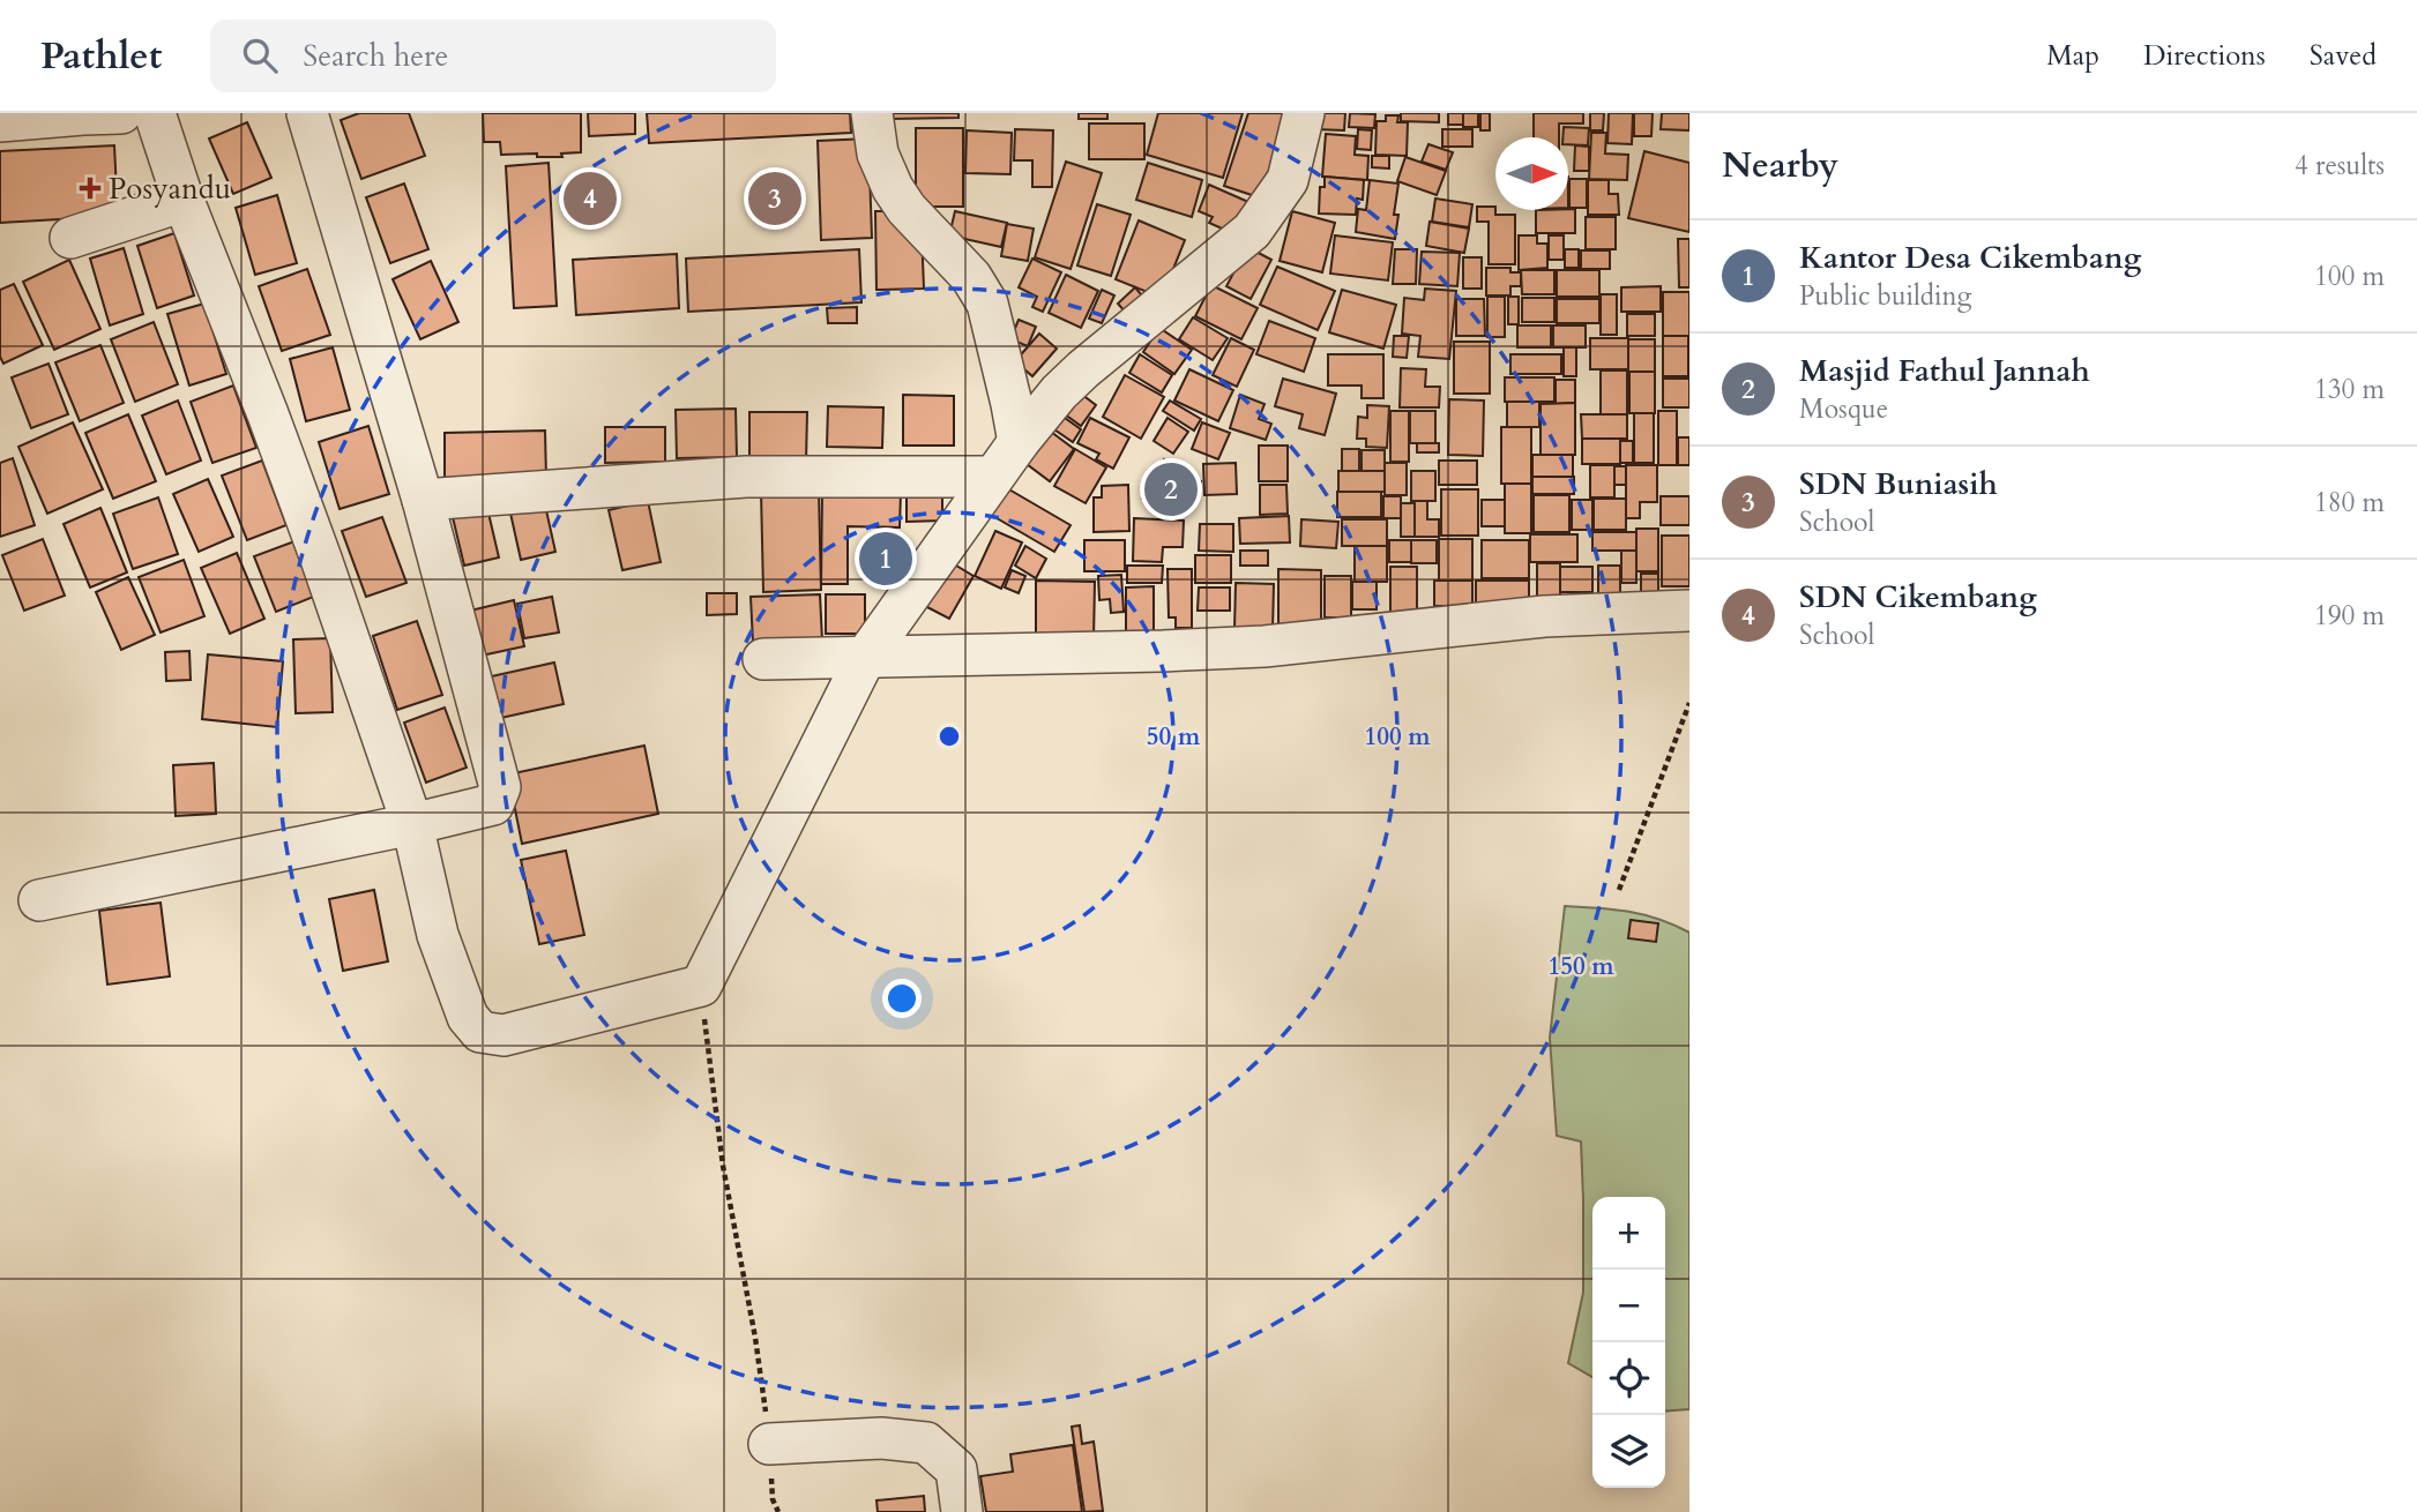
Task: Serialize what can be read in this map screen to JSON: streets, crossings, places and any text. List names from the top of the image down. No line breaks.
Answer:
{"places":{"health":["Posyandu"]},"north":"right","page":{"header":"Pathlet","search":"Search here","nav":["Map","Directions","Saved"],"heading":["Nearby","4 results"],"pins":["3","4","2","1"],"list":[{"mark":"1","name":"Kantor Desa Cikembang","note":"Public building","value":"100 m"},{"mark":"2","name":"Masjid Fathul Jannah","note":"Mosque","value":"130 m"},{"mark":"3","name":"SDN Buniasih","note":"School","value":"180 m"},{"mark":"4","name":"SDN Cikembang","note":"School","value":"190 m"}],"map_buttons":["+","−"]},"rings":["50 m","100 m","150 m"]}
